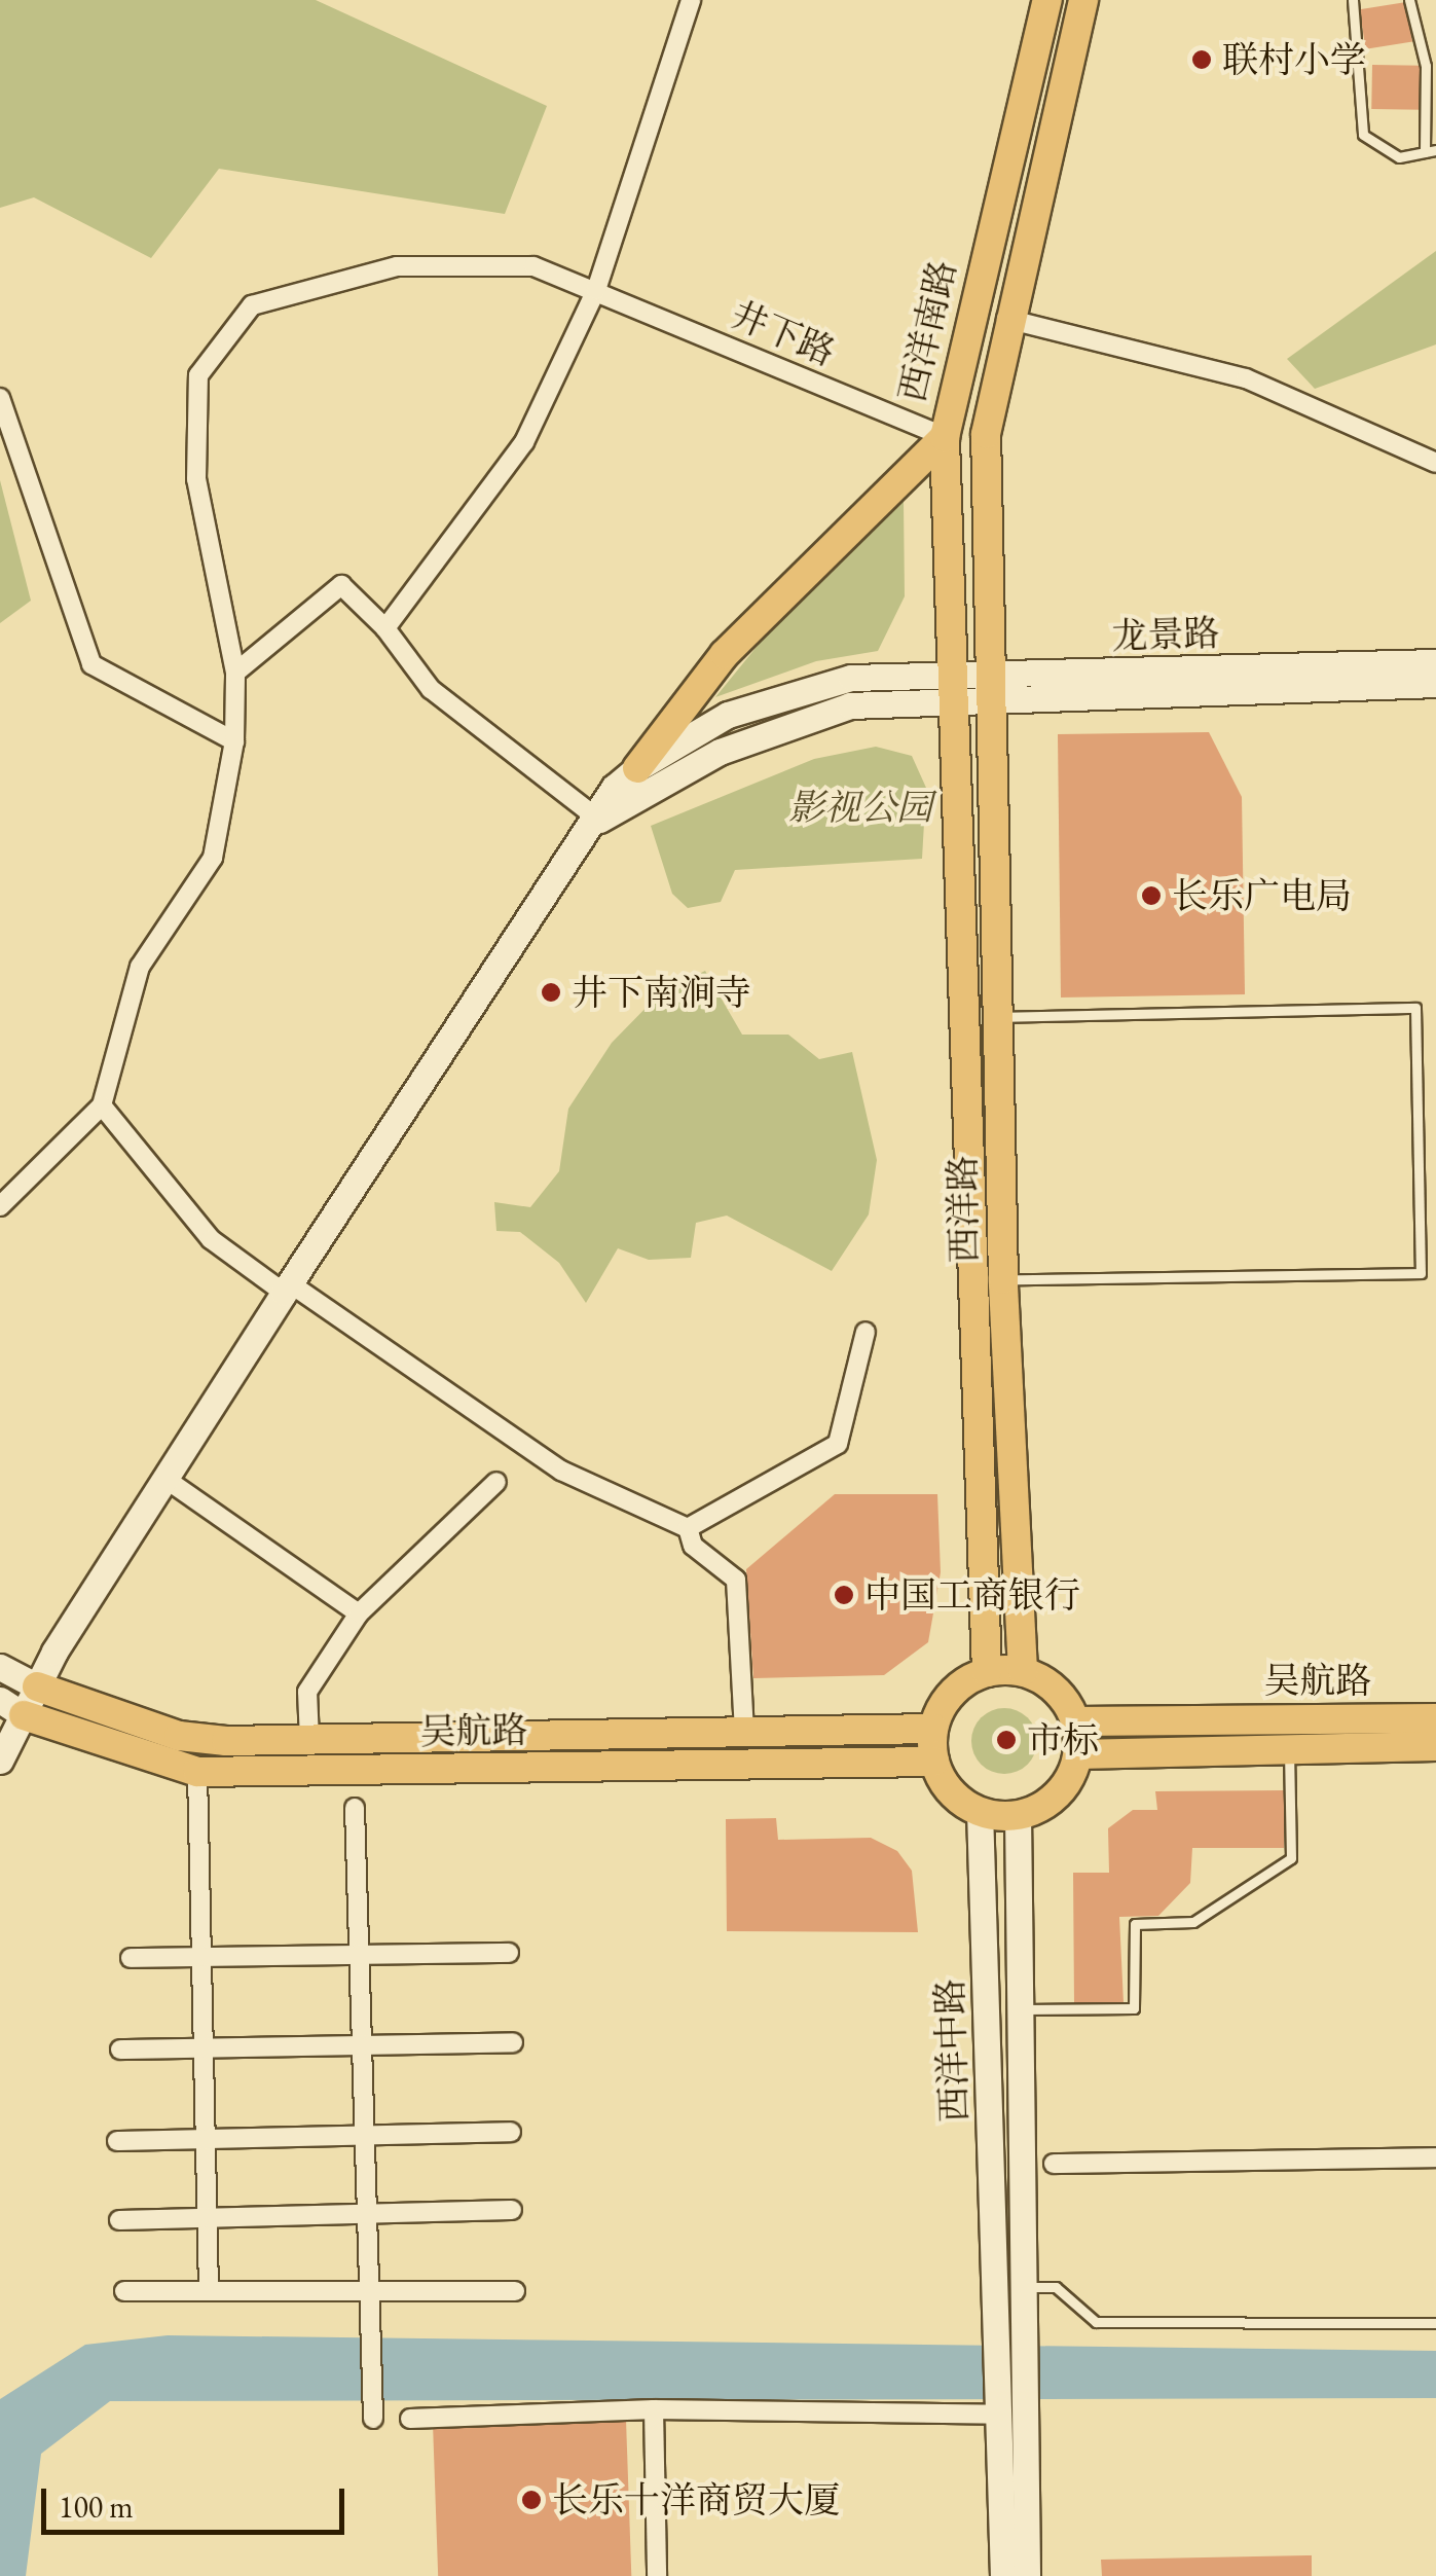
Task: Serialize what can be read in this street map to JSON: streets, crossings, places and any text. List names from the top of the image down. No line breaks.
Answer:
{"streets":{"main road":["西洋南路","西洋路","吴航路"],"street":["井下路","龙景路","西洋中路"]},"crossings":[["西洋南路","井下路"],["西洋南路","龙景路"],["西洋南路","西洋路"],["西洋路","吴航路"],["西洋路","西洋中路"],["吴航路","西洋中路"]],"parks":["影视公园"],"places":["联村小学","长乐广电局","井下南涧寺","中国工商银行","市标","长乐十洋商贸大厦"],"scale_bar":"100 m"}
